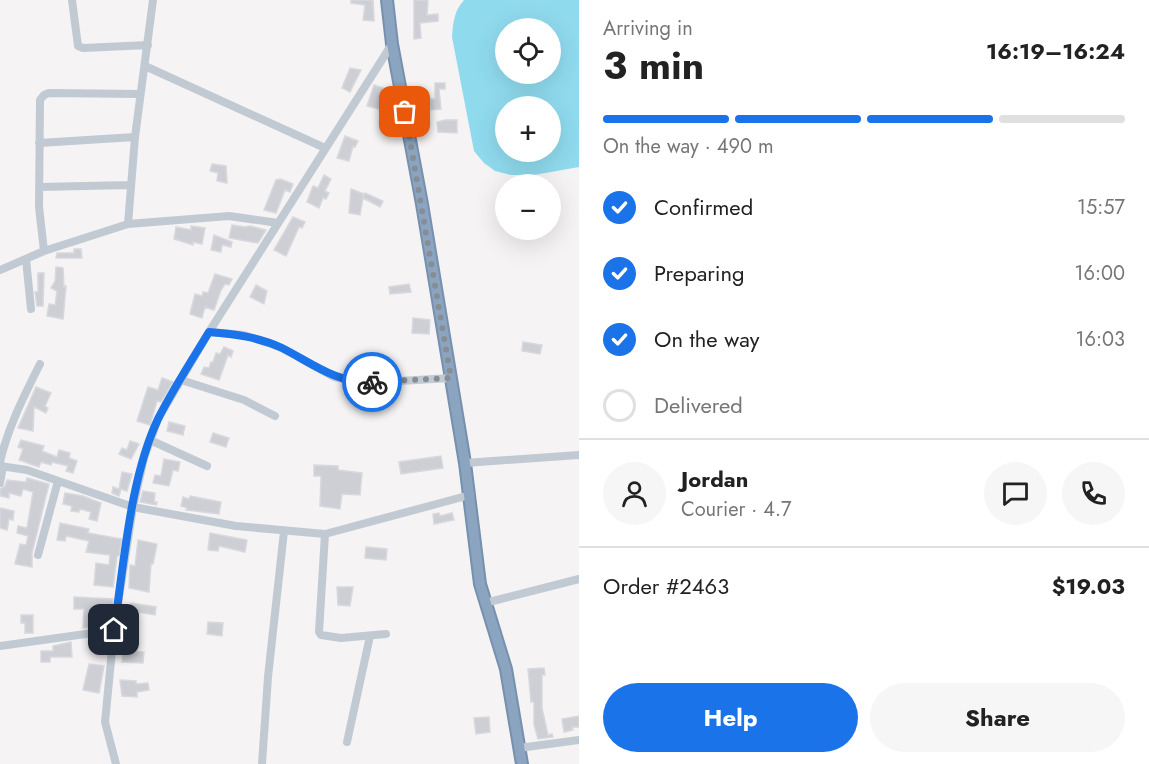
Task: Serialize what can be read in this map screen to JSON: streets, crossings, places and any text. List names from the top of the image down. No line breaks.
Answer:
{"page":{"heading":["3 min","Arriving in","16:19–16:24"],"panel":["Jordan","Courier · 4.7","Order #2463","$19.03"],"map_buttons":["+","−"],"bar":"On the way · 490 m","list":[["Confirmed","15:57"],["Preparing","16:00"],["On the way","16:03"],"Delivered"],"buttons":["Help","Share"]}}
